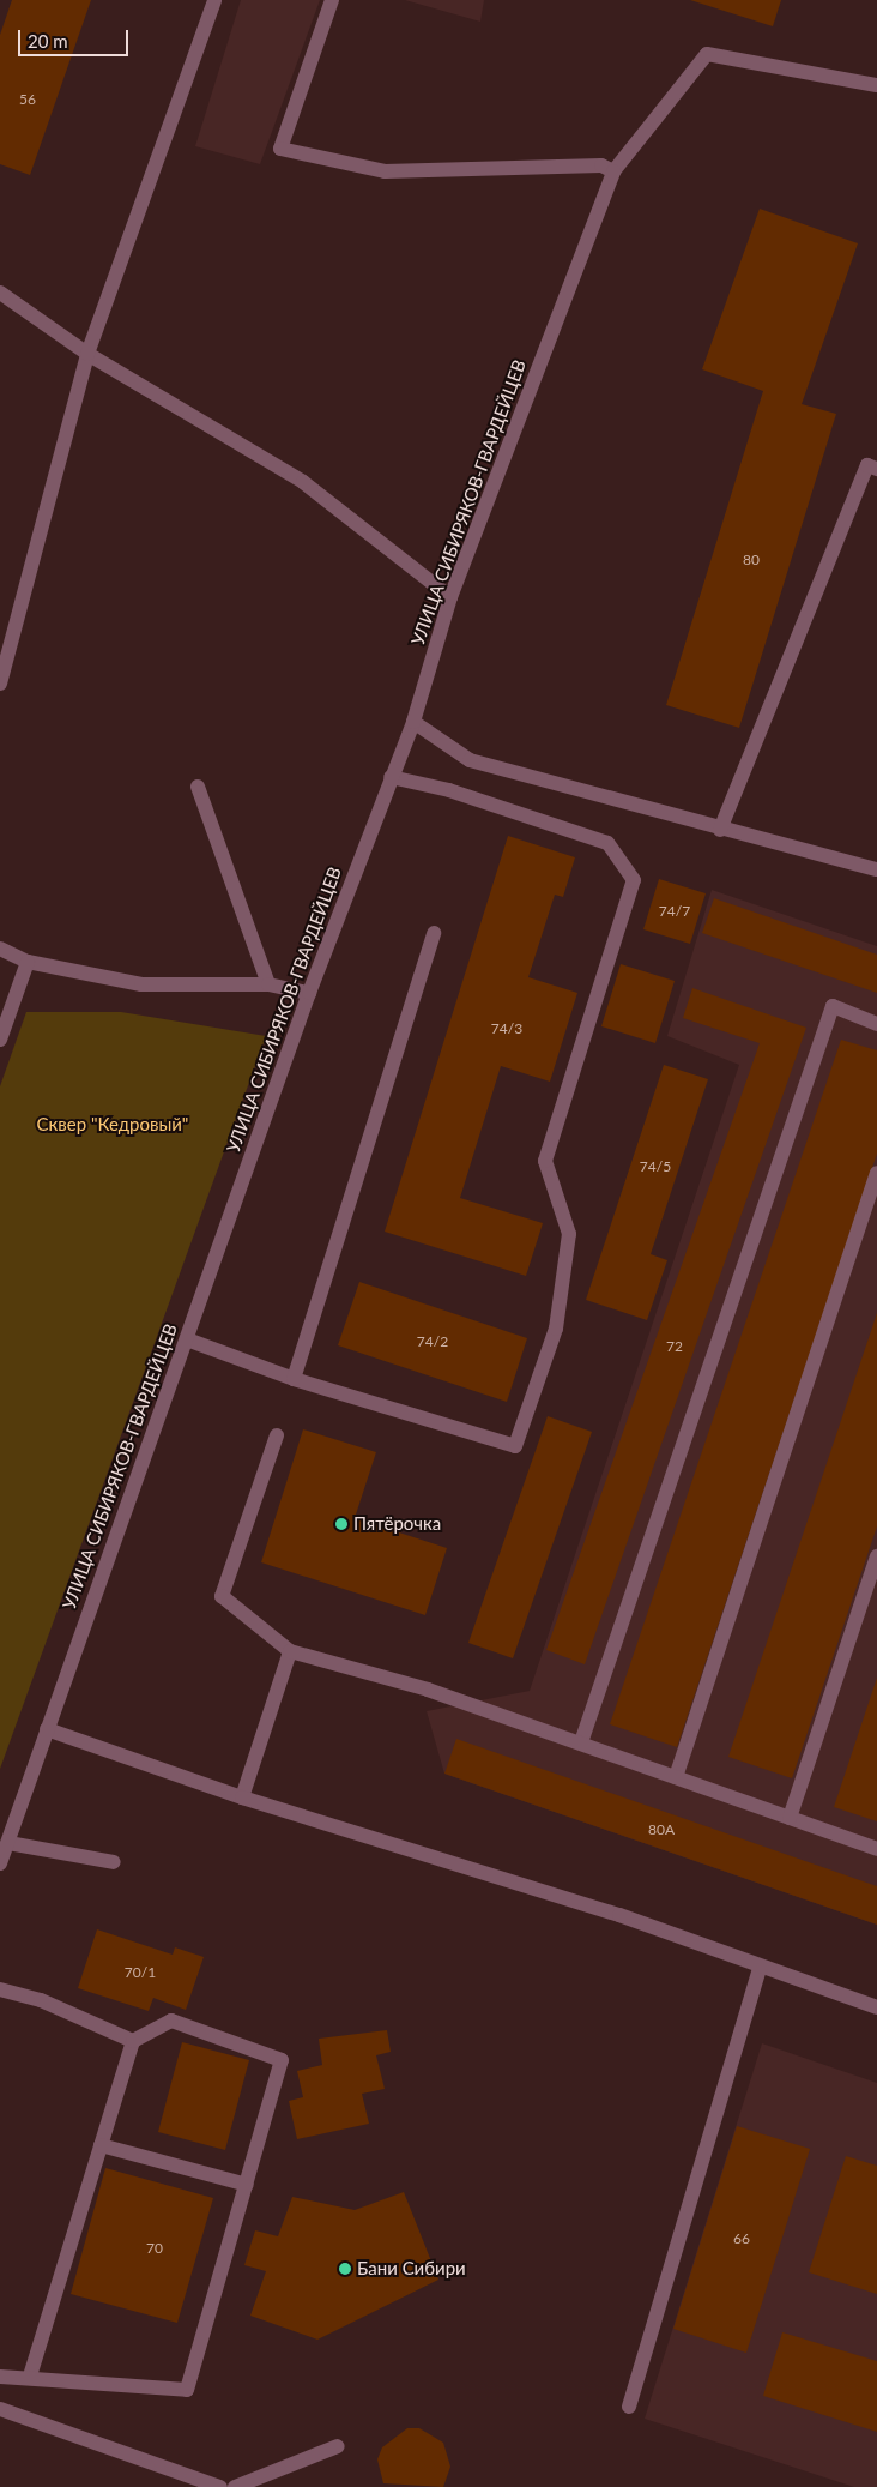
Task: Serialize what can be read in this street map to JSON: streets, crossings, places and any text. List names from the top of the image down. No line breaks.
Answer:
{"streets":{"street":["УЛИЦА СИБИРЯКОВ-ГВАРДЕЙЦЕВ"]},"parks":["Сквер \"Кедровый\""],"places":["Пятёрочка","Бани Сибири"],"house_numbers":["56","80","74/7","74/3","74/5","74/2","72","80А","70/1","66","70"],"scale_bar":"20 m"}
